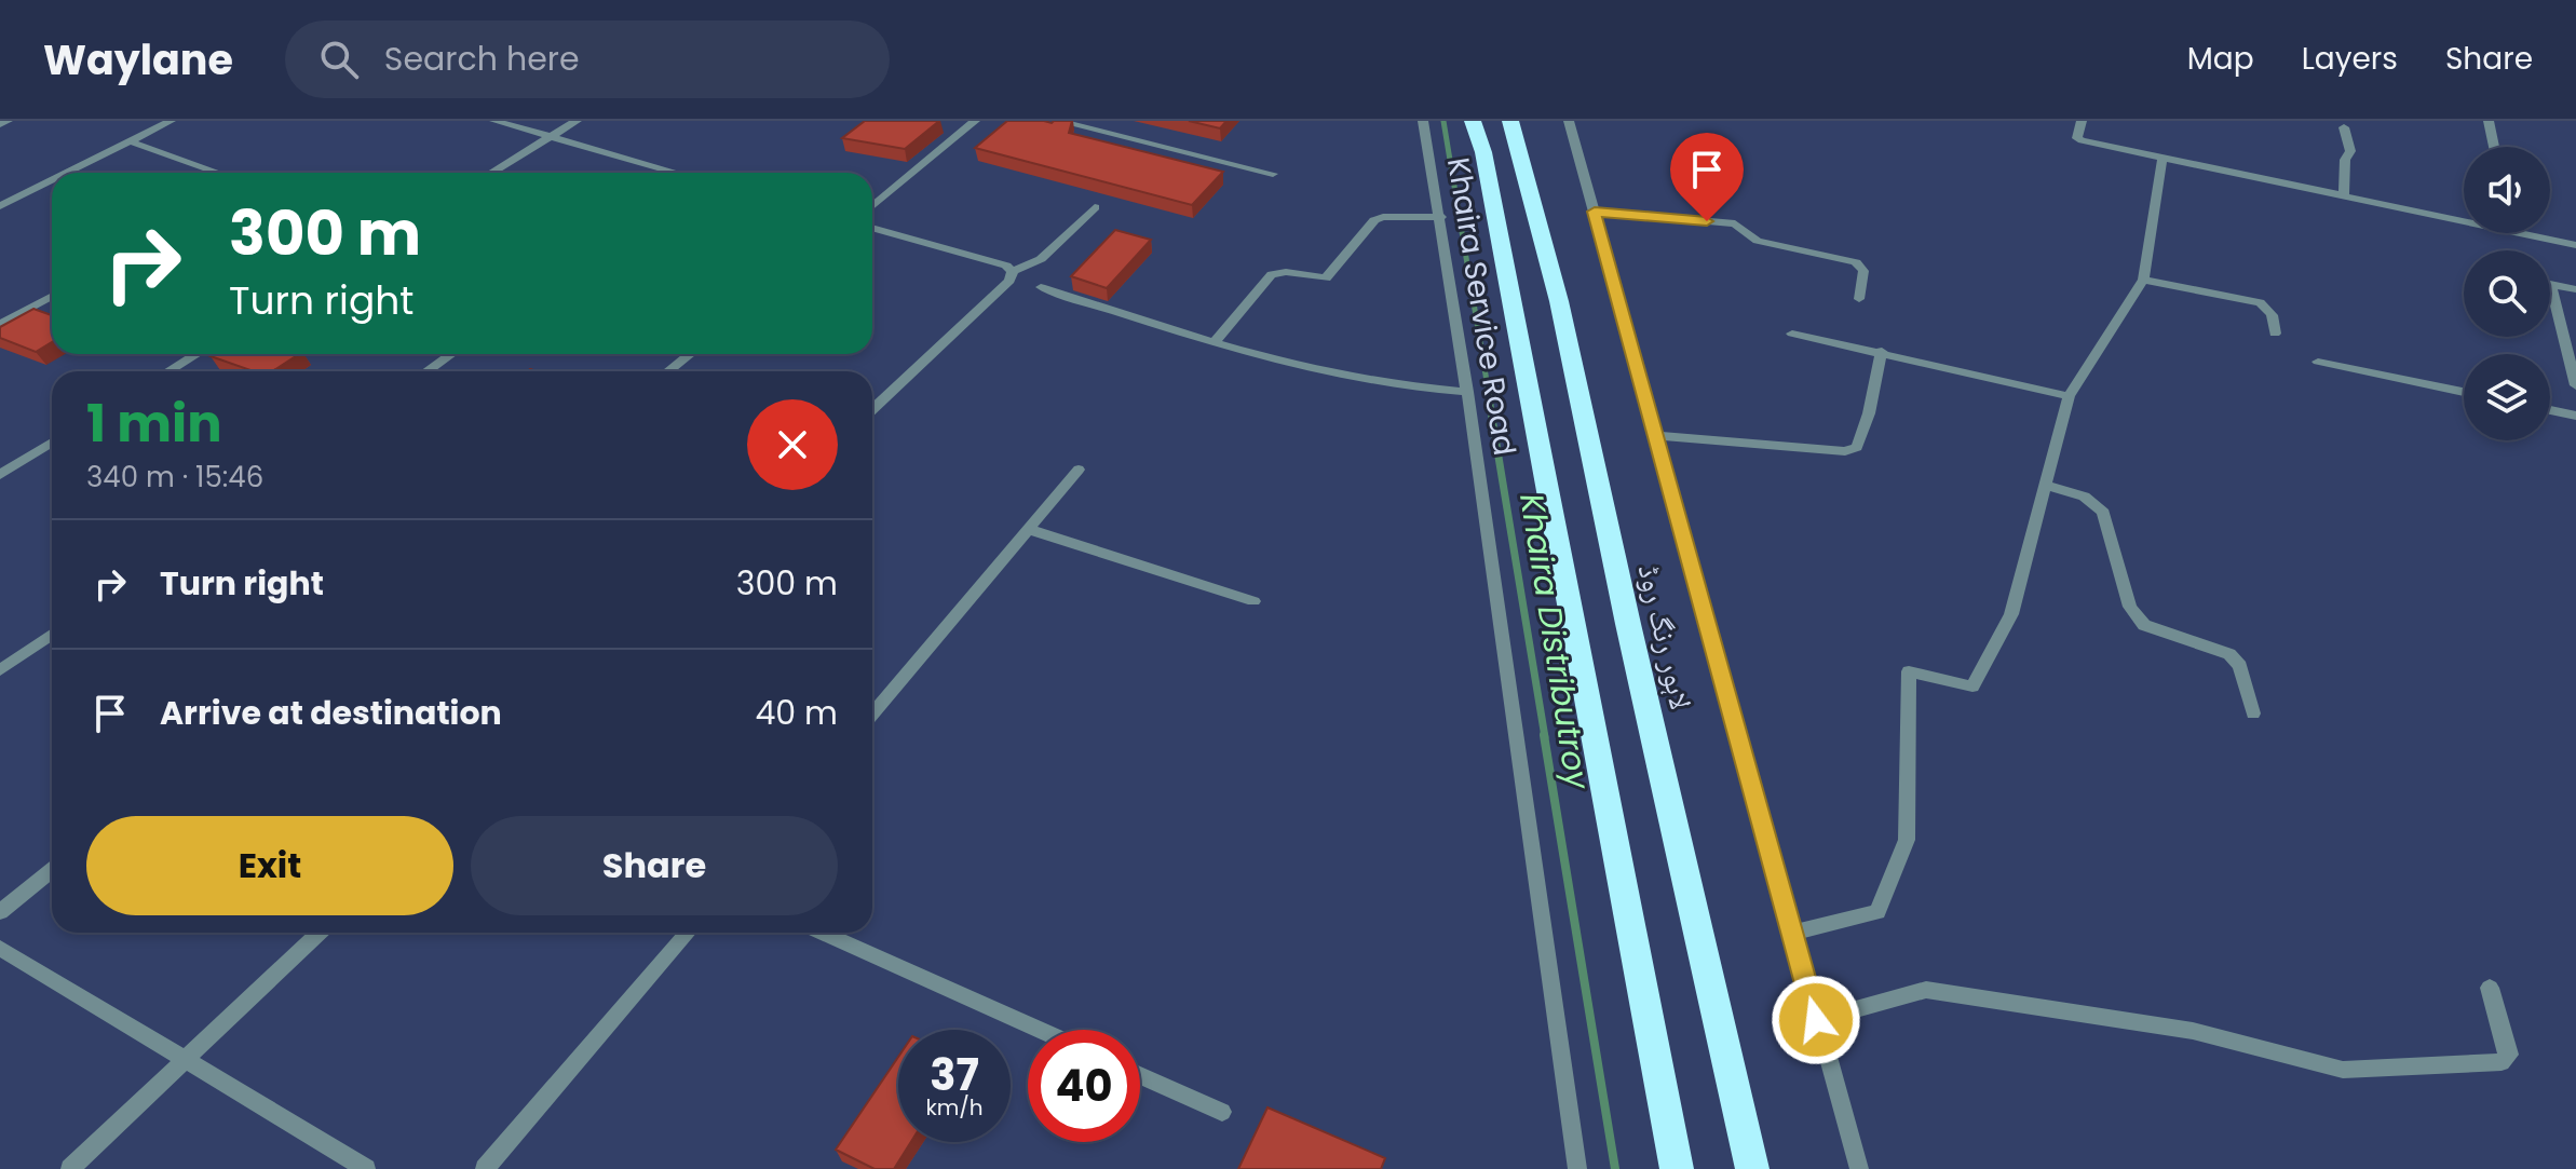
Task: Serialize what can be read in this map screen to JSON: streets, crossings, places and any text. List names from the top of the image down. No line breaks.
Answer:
{"streets":{"highway":["لاہور رنگ روڈ"],"street":["Khaira Service Road"]},"water":["Khaira Distributroy"],"page":{"header":"Waylane","search":"Search here","nav":["Map","Layers","Share"],"turn":["300 m","Turn right"],"heading":["1 min","340 m · 15:46"],"list":[{"name":"Turn right","value":"300 m"},{"name":"Arrive at destination","value":"40 m"}],"buttons":["Exit","Share"],"speed":"37 km/h","limit":"40"}}
